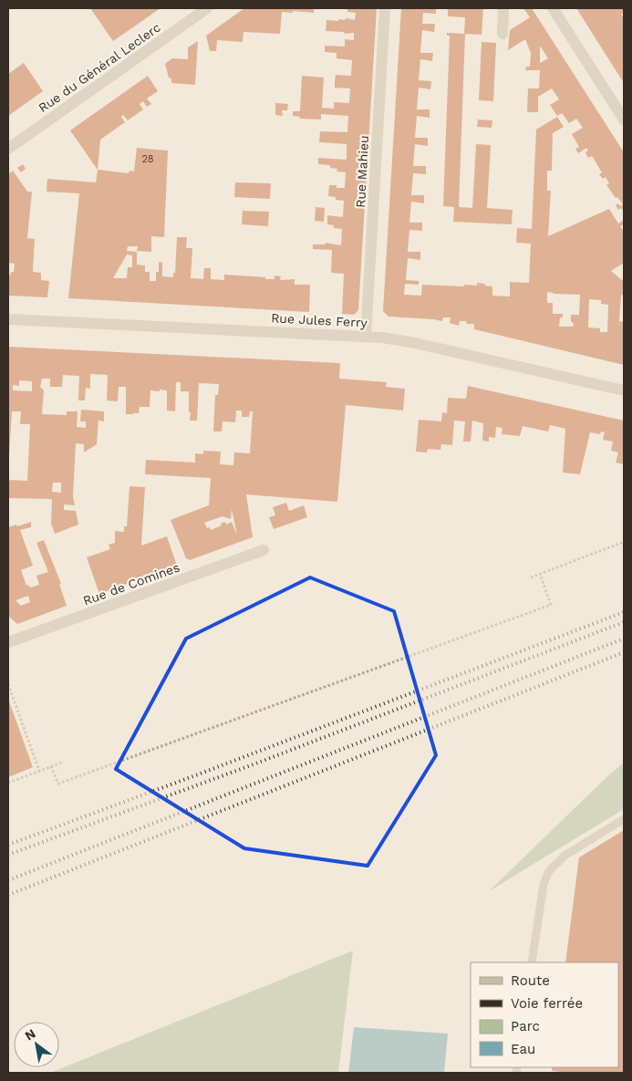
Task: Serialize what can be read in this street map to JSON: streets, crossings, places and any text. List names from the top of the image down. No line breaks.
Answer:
{"streets":{"street":["Rue du Général Leclerc","Rue Mahieu","Rue Jules Ferry","Rue de Comines"]},"crossings":[["Rue Mahieu","Rue Jules Ferry"]],"house_numbers":["28"],"legend":["Route","Voie ferrée","Parc","Eau"],"north":"top left"}
